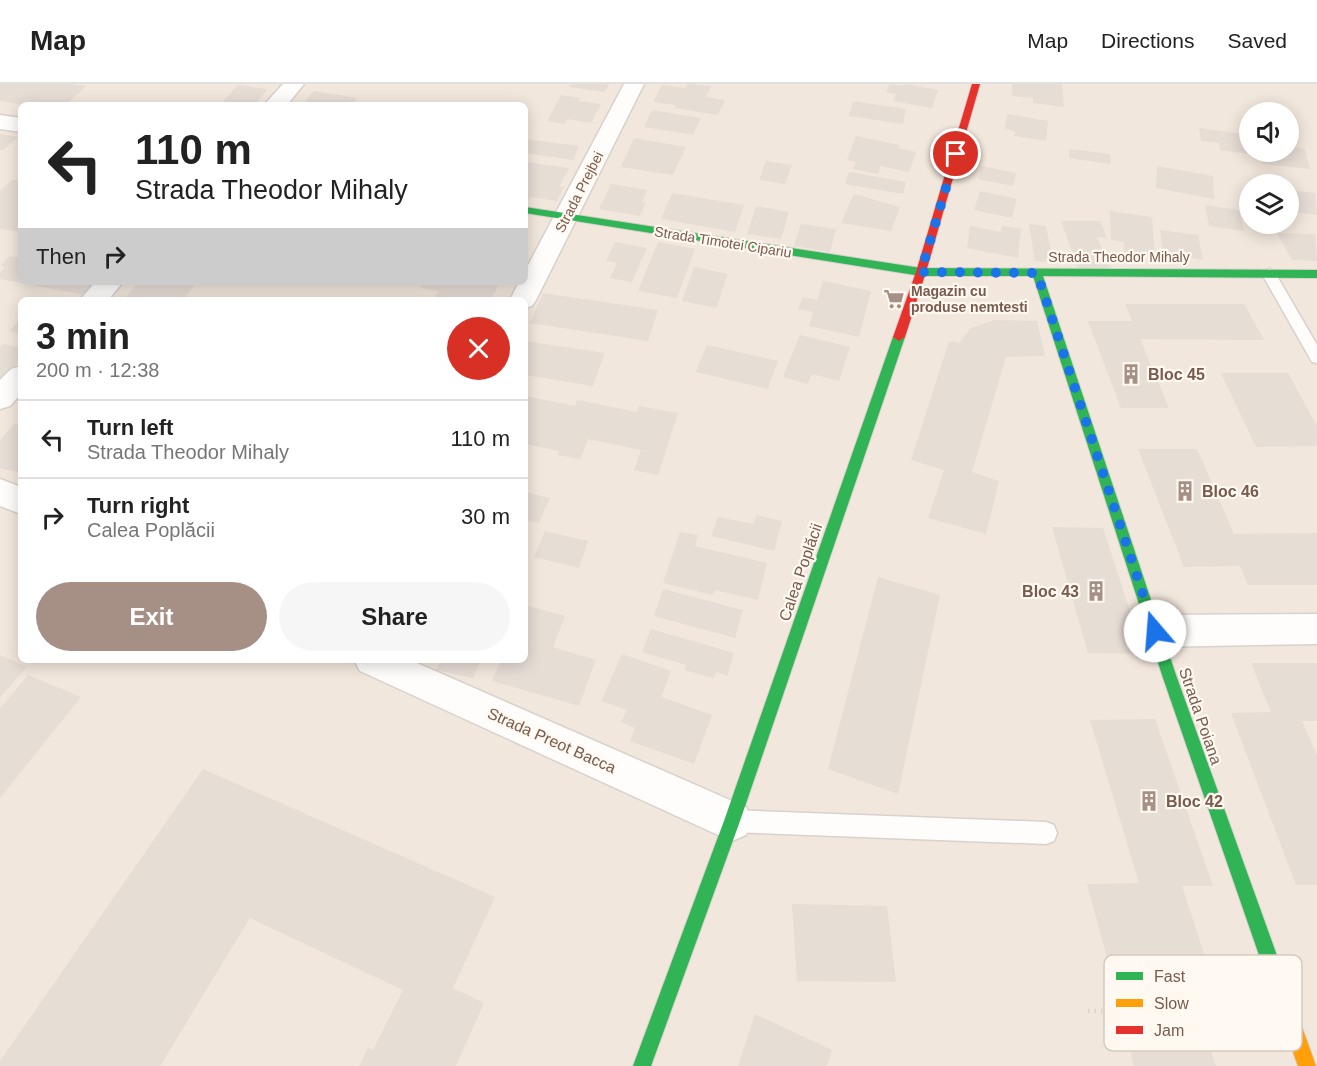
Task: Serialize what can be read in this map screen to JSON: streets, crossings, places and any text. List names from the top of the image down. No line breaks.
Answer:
{"streets":{"street":["Strada Prejbei","Strada Timotei Cipariu","Strada Theodor Mihaly","Calea Poplăcii","Strada Poiana","Strada Preot Bacca"]},"crossings":[["Strada Prejbei","Strada Timotei Cipariu"],["Strada Timotei Cipariu","Strada Theodor Mihaly"],["Strada Timotei Cipariu","Calea Poplăcii"],["Strada Theodor Mihaly","Calea Poplăcii"],["Strada Theodor Mihaly","Strada Poiana"],["Calea Poplăcii","Strada Preot Bacca"]],"places":{"supermarket":["Magazin cu produse nemtesti"],"building":["Bloc 45","Bloc 46","Bloc 43","Bloc 42"]},"legend":["Fast","Slow","Jam"],"page":{"header":"Map","nav":["Map","Directions","Saved"],"turn":["110 m","Strada Theodor Mihaly"],"then":"Then","heading":["3 min","200 m · 12:38"],"list":[{"name":"Turn left","note":"Strada Theodor Mihaly","value":"110 m"},{"name":"Turn right","note":"Calea Poplăcii","value":"30 m"}],"buttons":["Exit","Share"]}}
